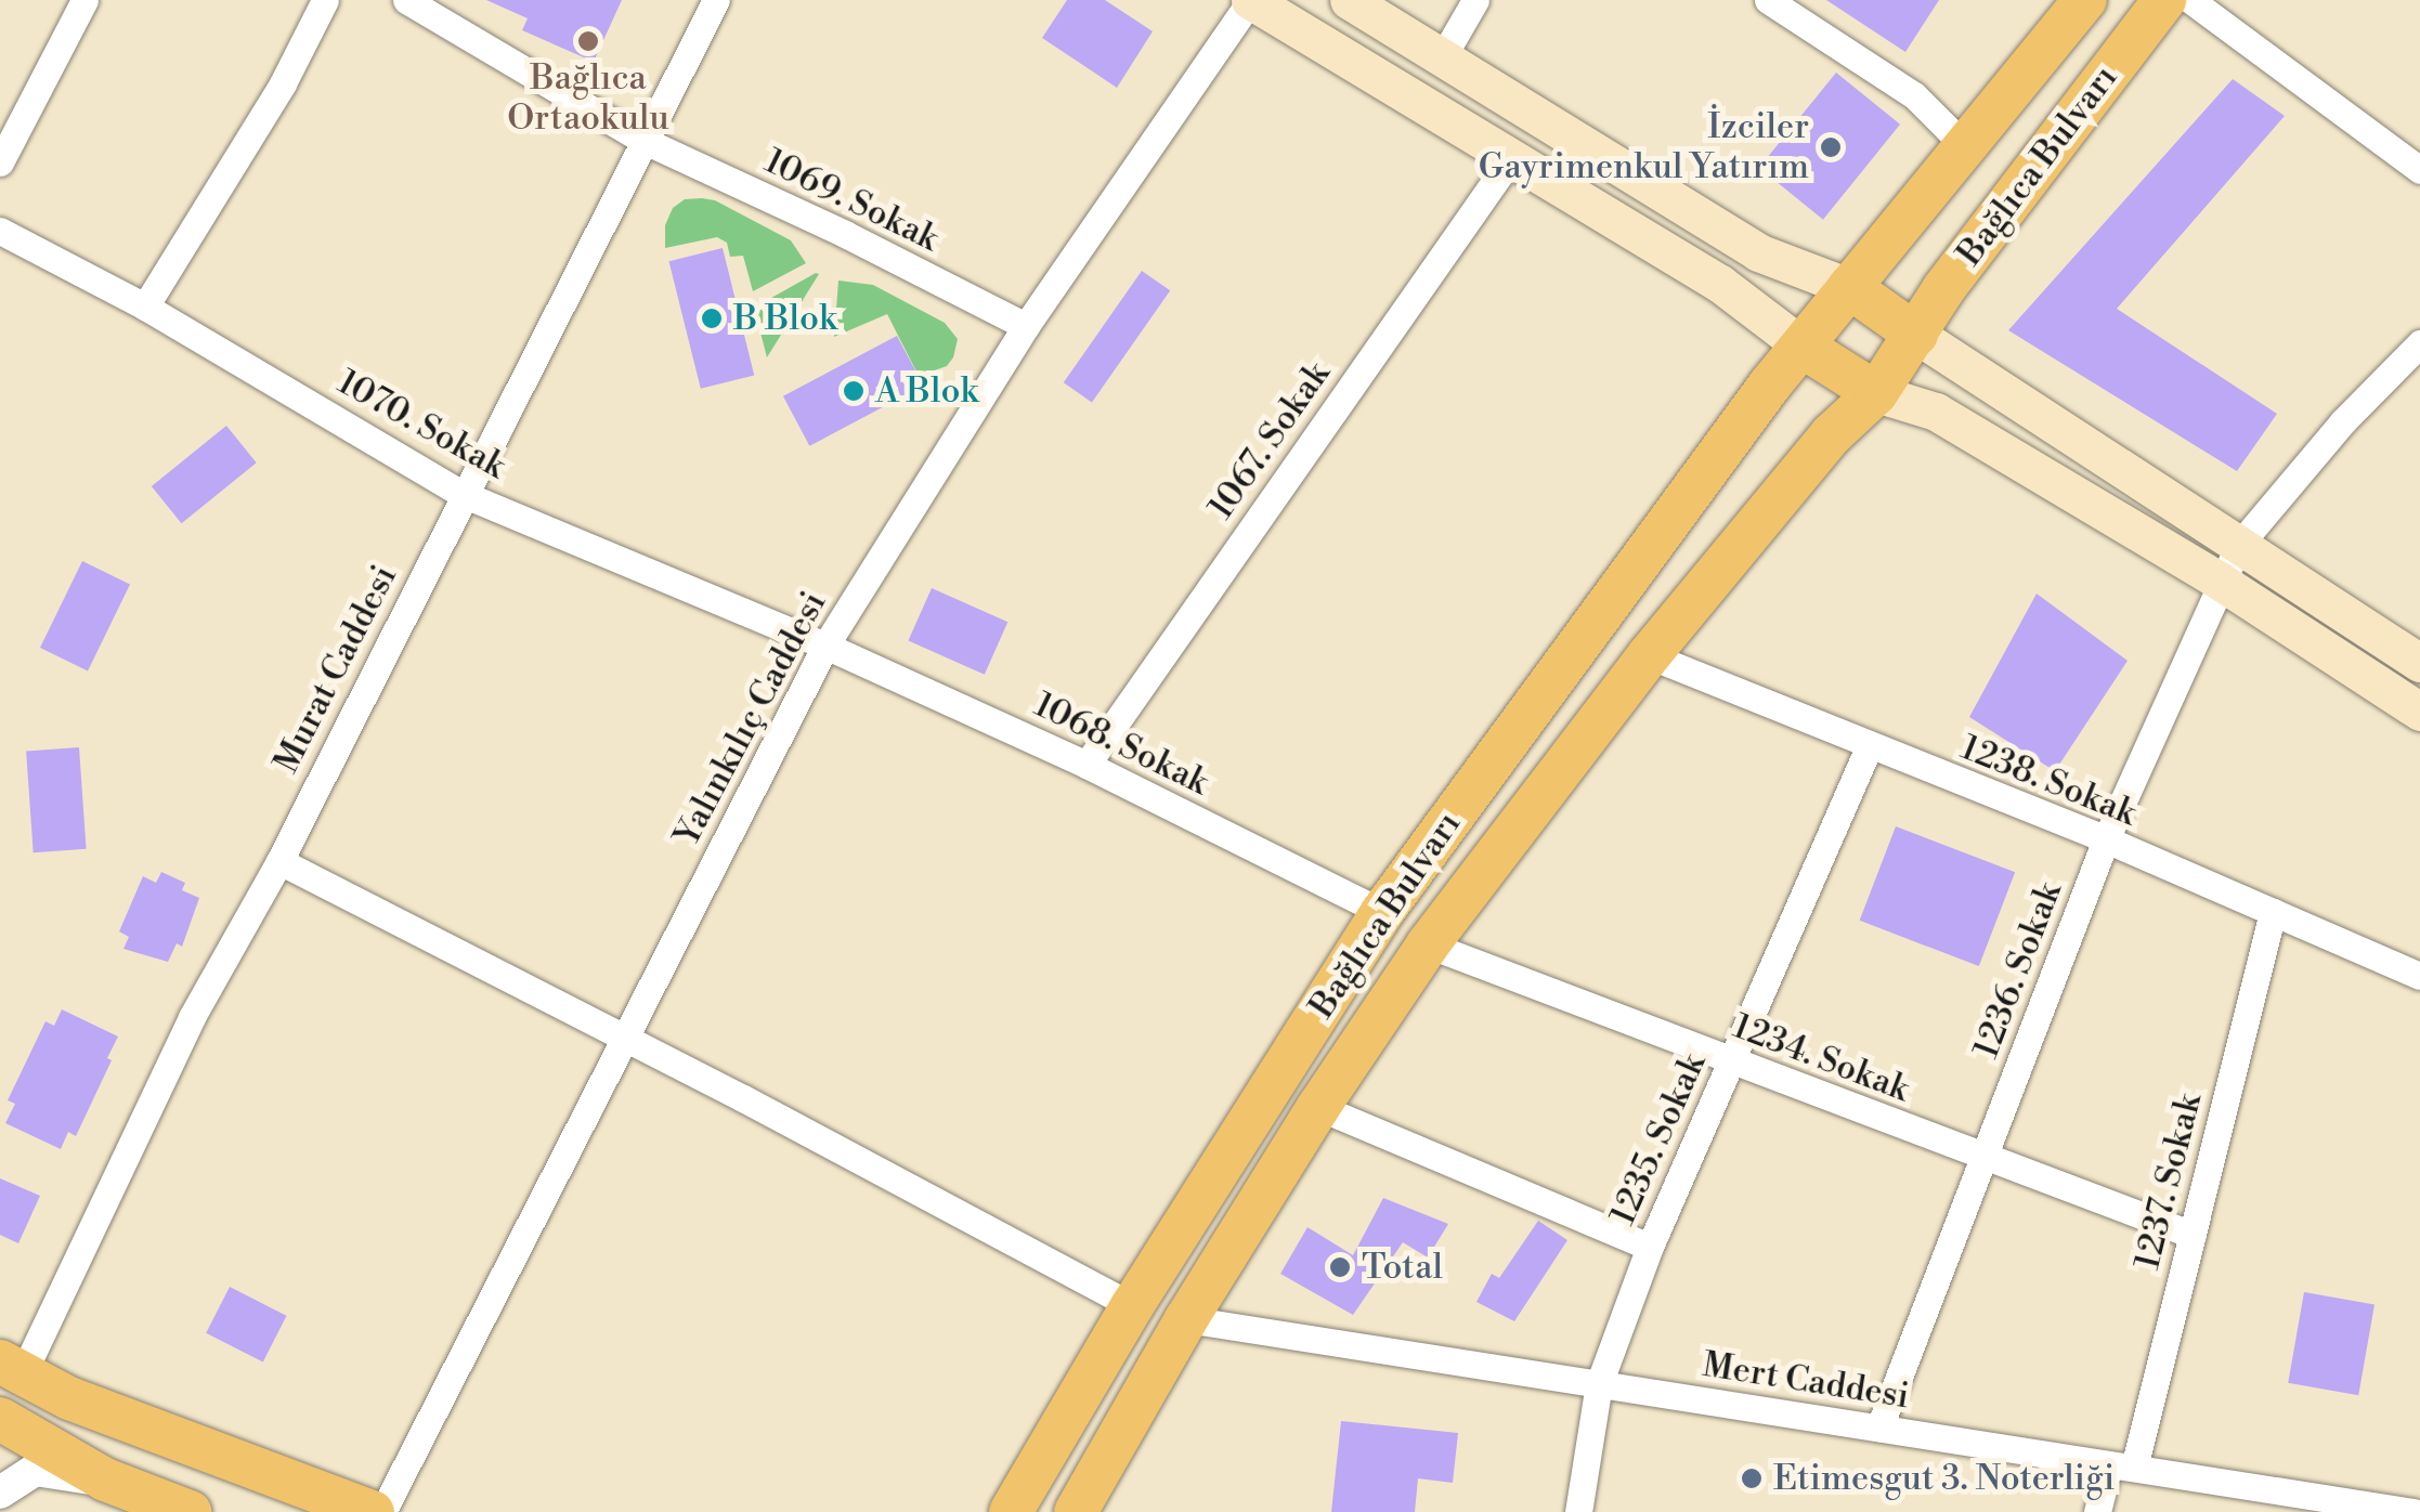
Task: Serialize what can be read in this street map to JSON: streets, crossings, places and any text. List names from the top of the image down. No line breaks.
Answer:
{"streets":{"main road":["Bağlıca Bulvarı"],"street":["1069. Sokak","1070. Sokak","1067. Sokak","Murat Caddesi","Yalınkılıç Caddesi","1068. Sokak","1238. Sokak","1236. Sokak","1234. Sokak","1235. Sokak","1237. Sokak","Mert Caddesi"]},"crossings":[["Bağlıca Bulvarı","1068. Sokak"],["Bağlıca Bulvarı","1238. Sokak"],["Bağlıca Bulvarı","1234. Sokak"],["Bağlıca Bulvarı","Mert Caddesi"],["1069. Sokak","Murat Caddesi"],["1069. Sokak","Yalınkılıç Caddesi"],["1070. Sokak","Murat Caddesi"],["1070. Sokak","Yalınkılıç Caddesi"],["1070. Sokak","1068. Sokak"],["1067. Sokak","1068. Sokak"],["Yalınkılıç Caddesi","1068. Sokak"],["1238. Sokak","1236. Sokak"],["1238. Sokak","1235. Sokak"],["1238. Sokak","1237. Sokak"],["1236. Sokak","1234. Sokak"],["1236. Sokak","Mert Caddesi"],["1234. Sokak","1235. Sokak"],["1234. Sokak","1237. Sokak"],["1235. Sokak","Mert Caddesi"],["1237. Sokak","Mert Caddesi"]],"places":["Bağlıca Ortaokulu","İzciler Gayrimenkul Yatırım","B Blok","A Blok","Total","Etimesgut 3. Noterliği"]}
